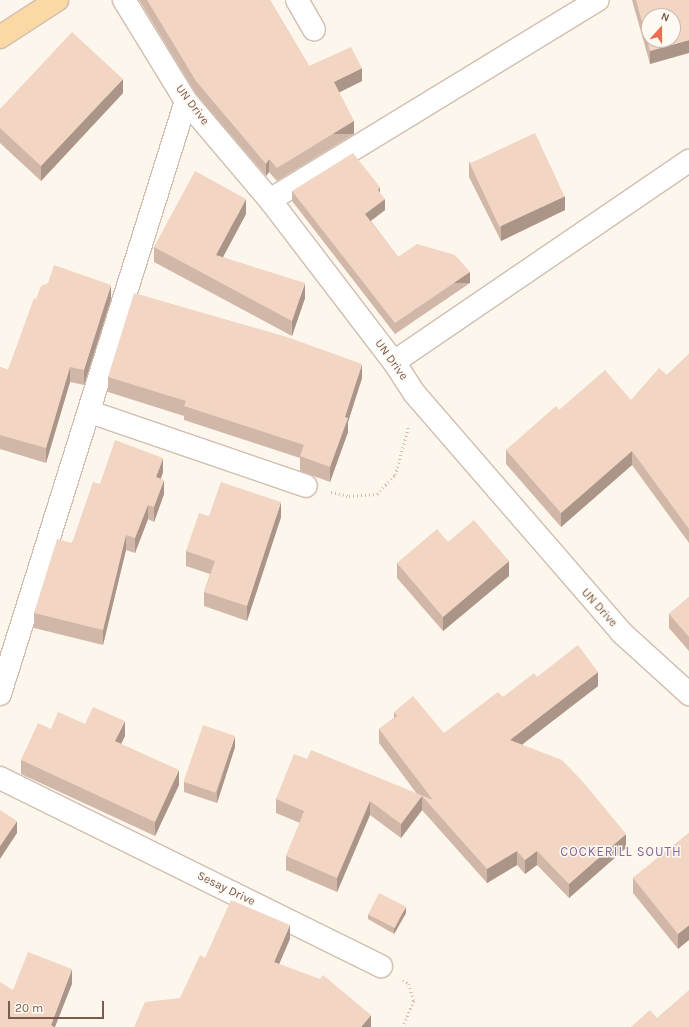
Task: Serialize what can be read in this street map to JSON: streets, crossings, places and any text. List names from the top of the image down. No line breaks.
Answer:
{"streets":{"street":["UN Drive","Sesay Drive"]},"districts":["COCKERILL SOUTH"],"scale_bar":"20 m","north":"top"}
